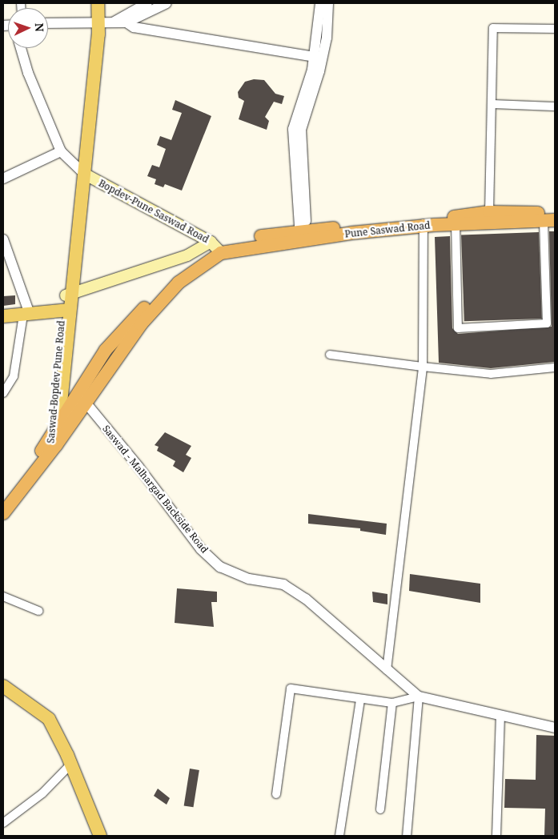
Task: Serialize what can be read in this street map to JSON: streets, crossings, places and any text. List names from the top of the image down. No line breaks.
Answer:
{"streets":{"highway":["Pune Saswad Road"],"main road":["Bopdev-Pune Saswad Road","Saswad-Bopdev Pune Road"],"street":["Saswad - Malhargad Backside Road"]},"north":"right"}
